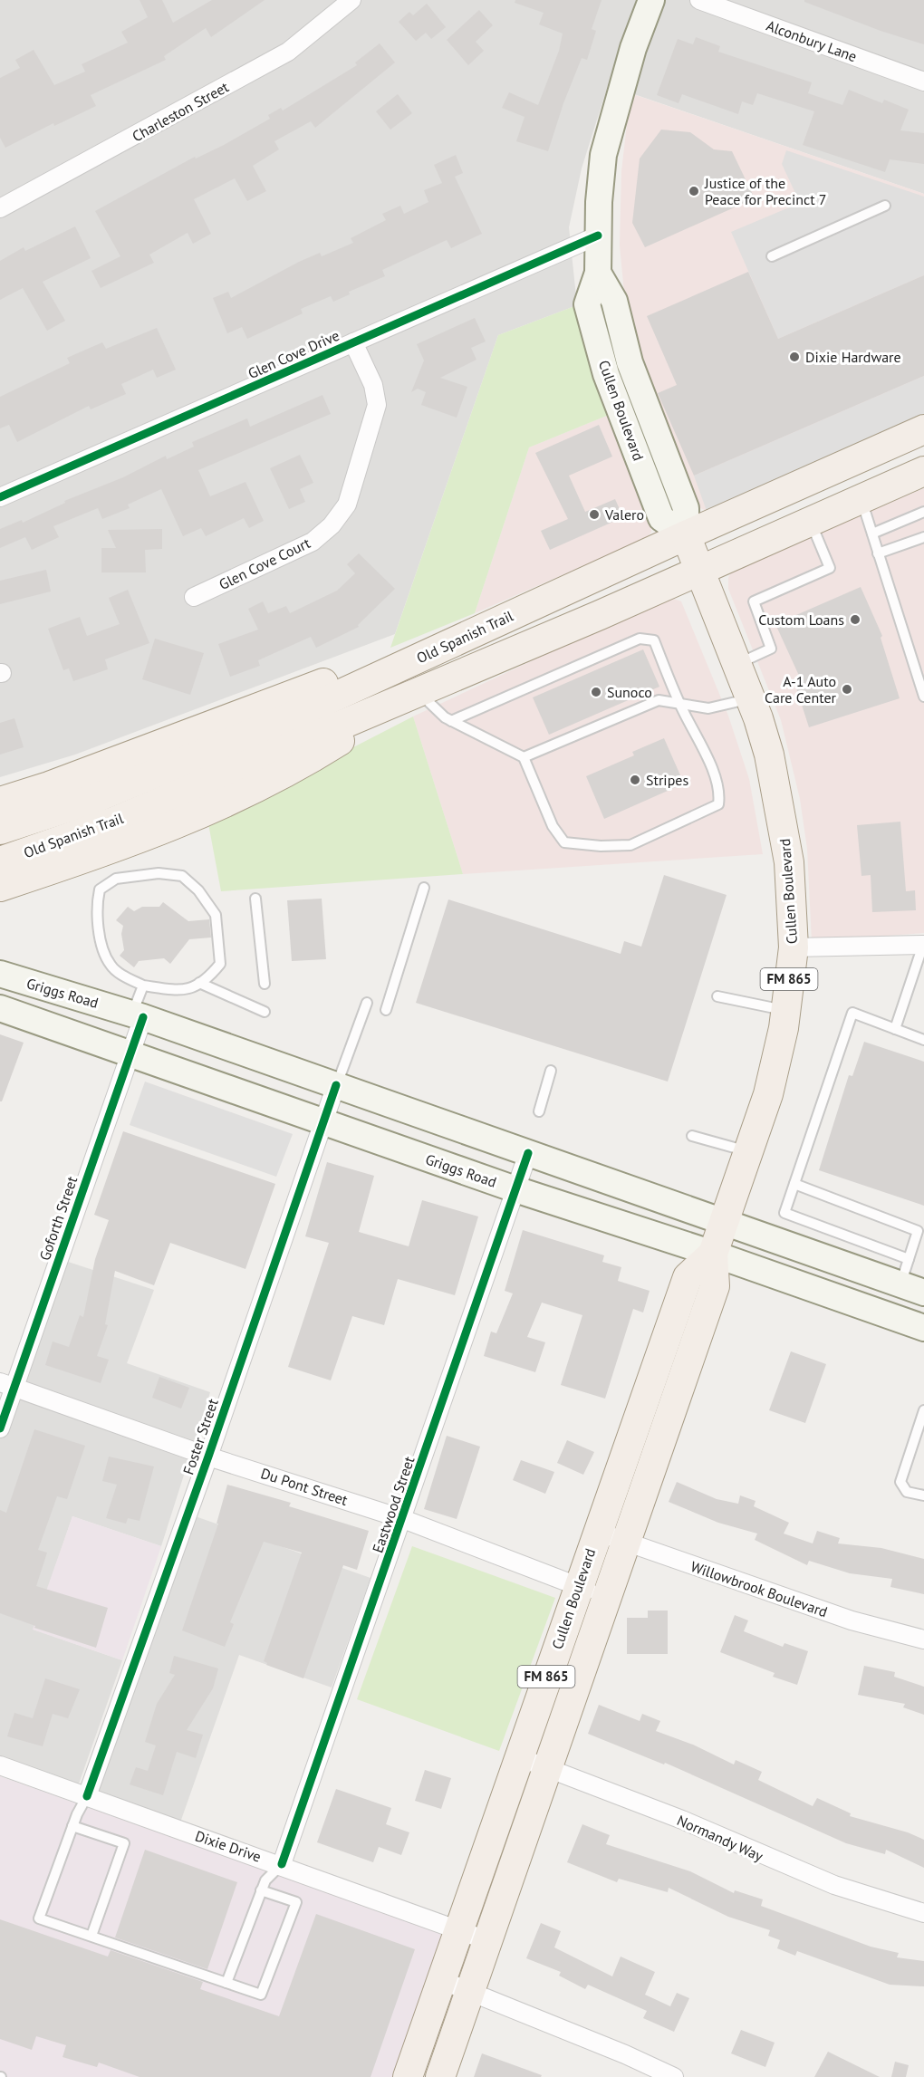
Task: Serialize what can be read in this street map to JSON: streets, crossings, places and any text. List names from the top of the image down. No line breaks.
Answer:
{"streets":{"main road":["Cullen Boulevard","Old Spanish Trail","FM 865","Griggs Road"],"street":["Alconbury Lane","Charleston Street","Glen Cove Drive","Glen Cove Court","Goforth Street","Foster Street","Du Pont Street","Eastwood Street","Willowbrook Boulevard","Normandy Way","Dixie Drive"]},"crossings":[["Glen Cove Drive","Cullen Boulevard"],["Glen Cove Drive","Glen Cove Court"],["Cullen Boulevard","Old Spanish Trail"],["Cullen Boulevard","Griggs Road"],["Cullen Boulevard","Du Pont Street"],["Cullen Boulevard","Willowbrook Boulevard"],["Cullen Boulevard","Normandy Way"],["Cullen Boulevard","Dixie Drive"],["Griggs Road","Goforth Street"],["Griggs Road","Foster Street"],["Griggs Road","Eastwood Street"],["Goforth Street","Du Pont Street"],["Foster Street","Du Pont Street"],["Foster Street","Dixie Drive"],["Du Pont Street","Eastwood Street"],["Eastwood Street","Dixie Drive"]],"places":["Justice of the Peace for Precinct 7","Dixie Hardware","Valero","Custom Loans","A-1 Auto Care Center","Sunoco","Stripes"]}
